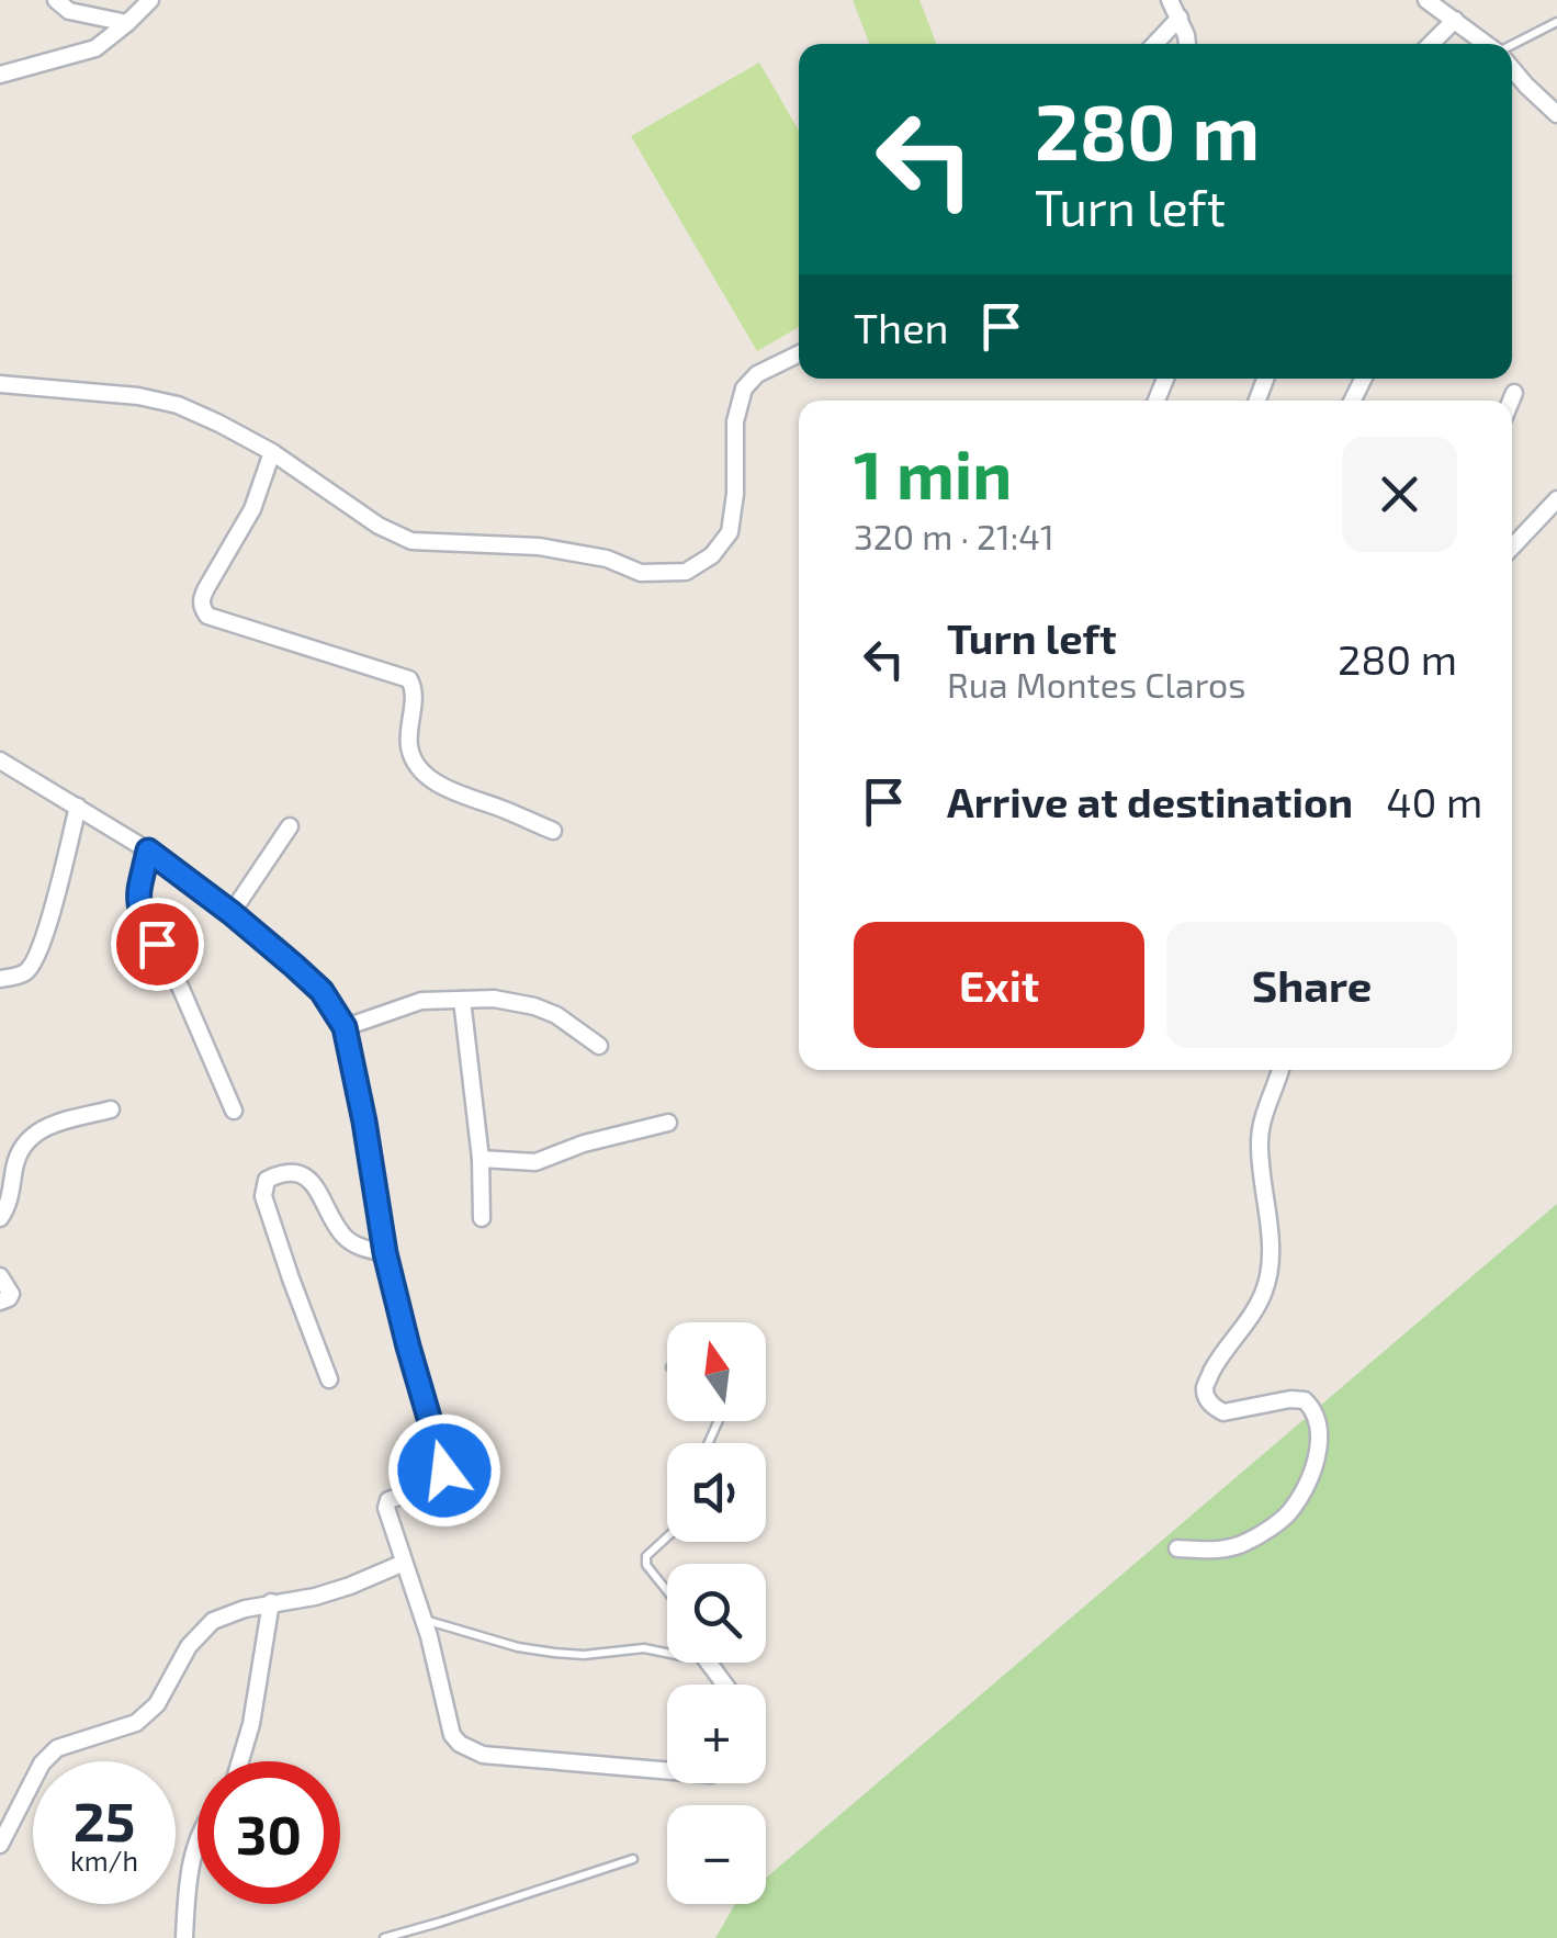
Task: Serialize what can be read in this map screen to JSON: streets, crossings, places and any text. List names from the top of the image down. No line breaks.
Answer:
{"north":"top","page":{"turn":["280 m","Turn left"],"then":"Then","heading":["1 min","320 m · 21:41"],"list":[{"name":"Turn left","note":"Rua Montes Claros","value":"280 m"},{"name":"Arrive at destination","value":"40 m"}],"buttons":["Exit","Share"],"map_buttons":["+","−"],"speed":"25 km/h","limit":"30"}}
